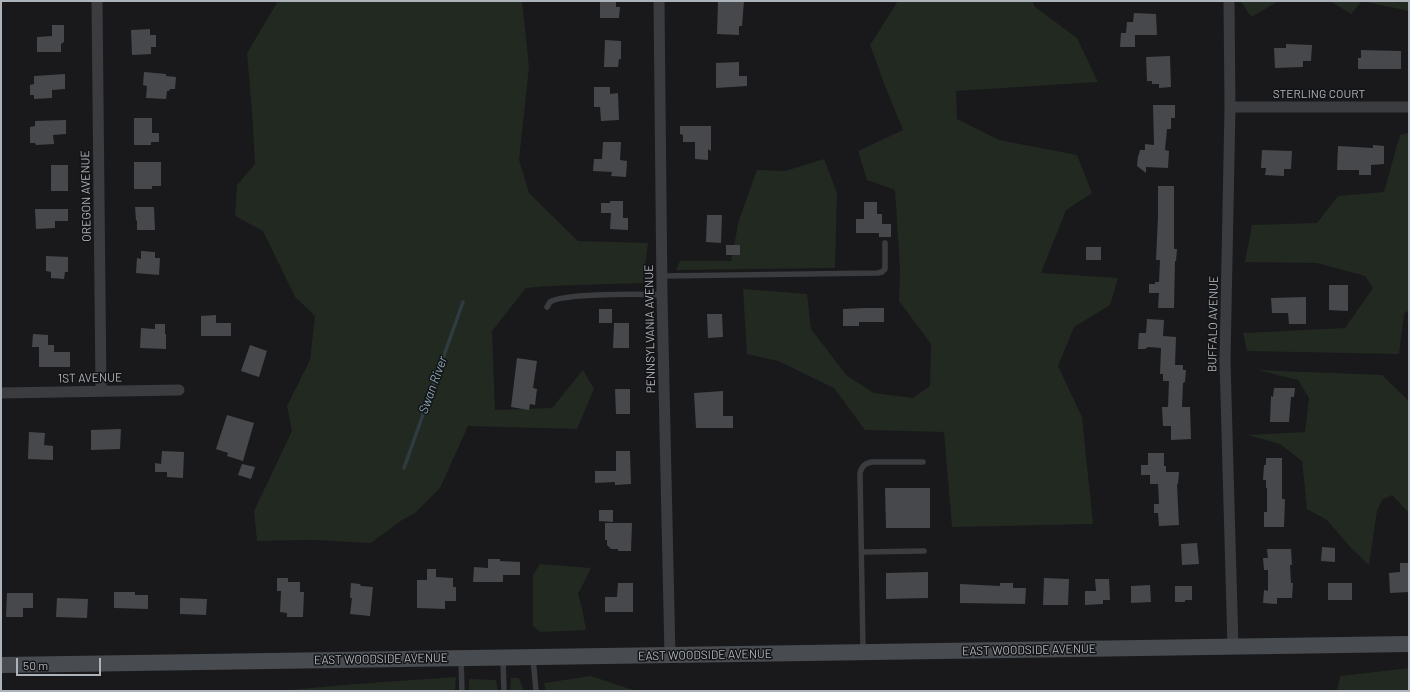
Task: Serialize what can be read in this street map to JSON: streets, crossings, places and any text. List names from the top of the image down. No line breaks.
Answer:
{"streets":{"main road":["EAST WOODSIDE AVENUE"],"street":["STERLING COURT","OREGON AVENUE","BUFFALO AVENUE","PENNSYLVANIA AVENUE","1ST AVENUE"]},"crossings":[["STERLING COURT","BUFFALO AVENUE"],["OREGON AVENUE","1ST AVENUE"],["BUFFALO AVENUE","EAST WOODSIDE AVENUE"],["PENNSYLVANIA AVENUE","EAST WOODSIDE AVENUE"]],"water":["Swan River"],"scale_bar":"50 m"}
